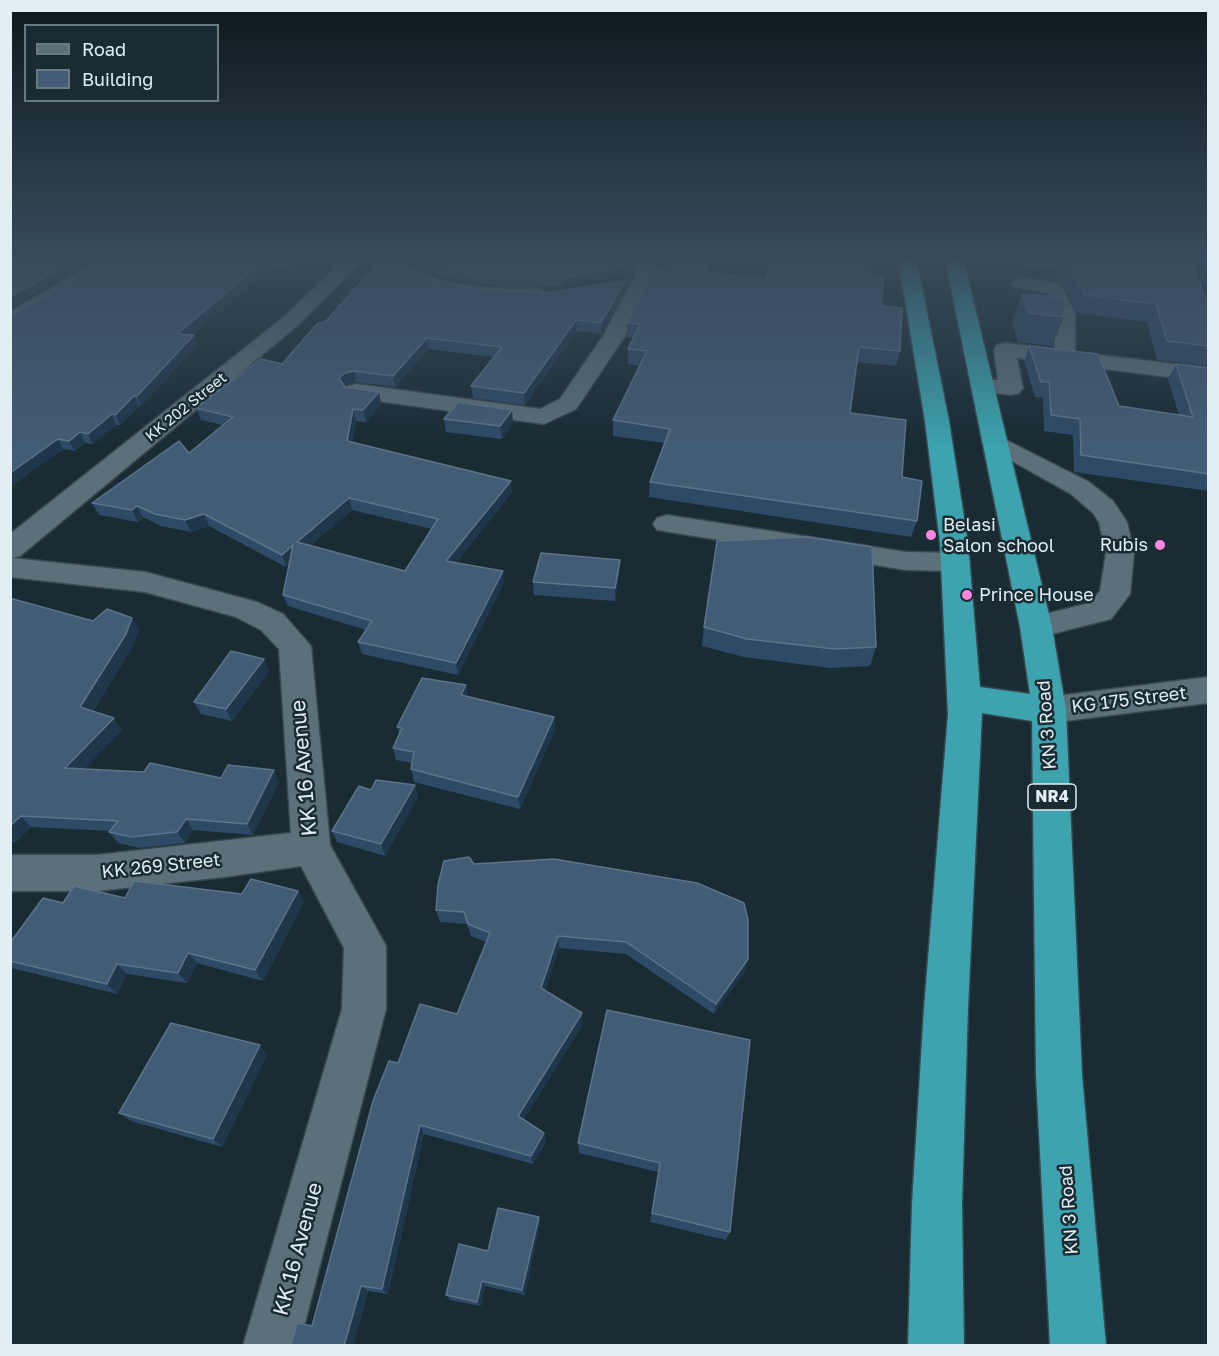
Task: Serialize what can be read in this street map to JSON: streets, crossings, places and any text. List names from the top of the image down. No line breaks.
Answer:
{"streets":{"highway":["KN 3 Road","NR4"],"street":["KK 202 Street","KG 175 Street","KK 16 Avenue","KK 269 Street"]},"crossings":[["KG 175 Street","KN 3 Road"],["KK 16 Avenue","KK 269 Street"]],"places":["Belasi Salon school","Rubis","Prince House"],"legend":["Road","Building"]}
